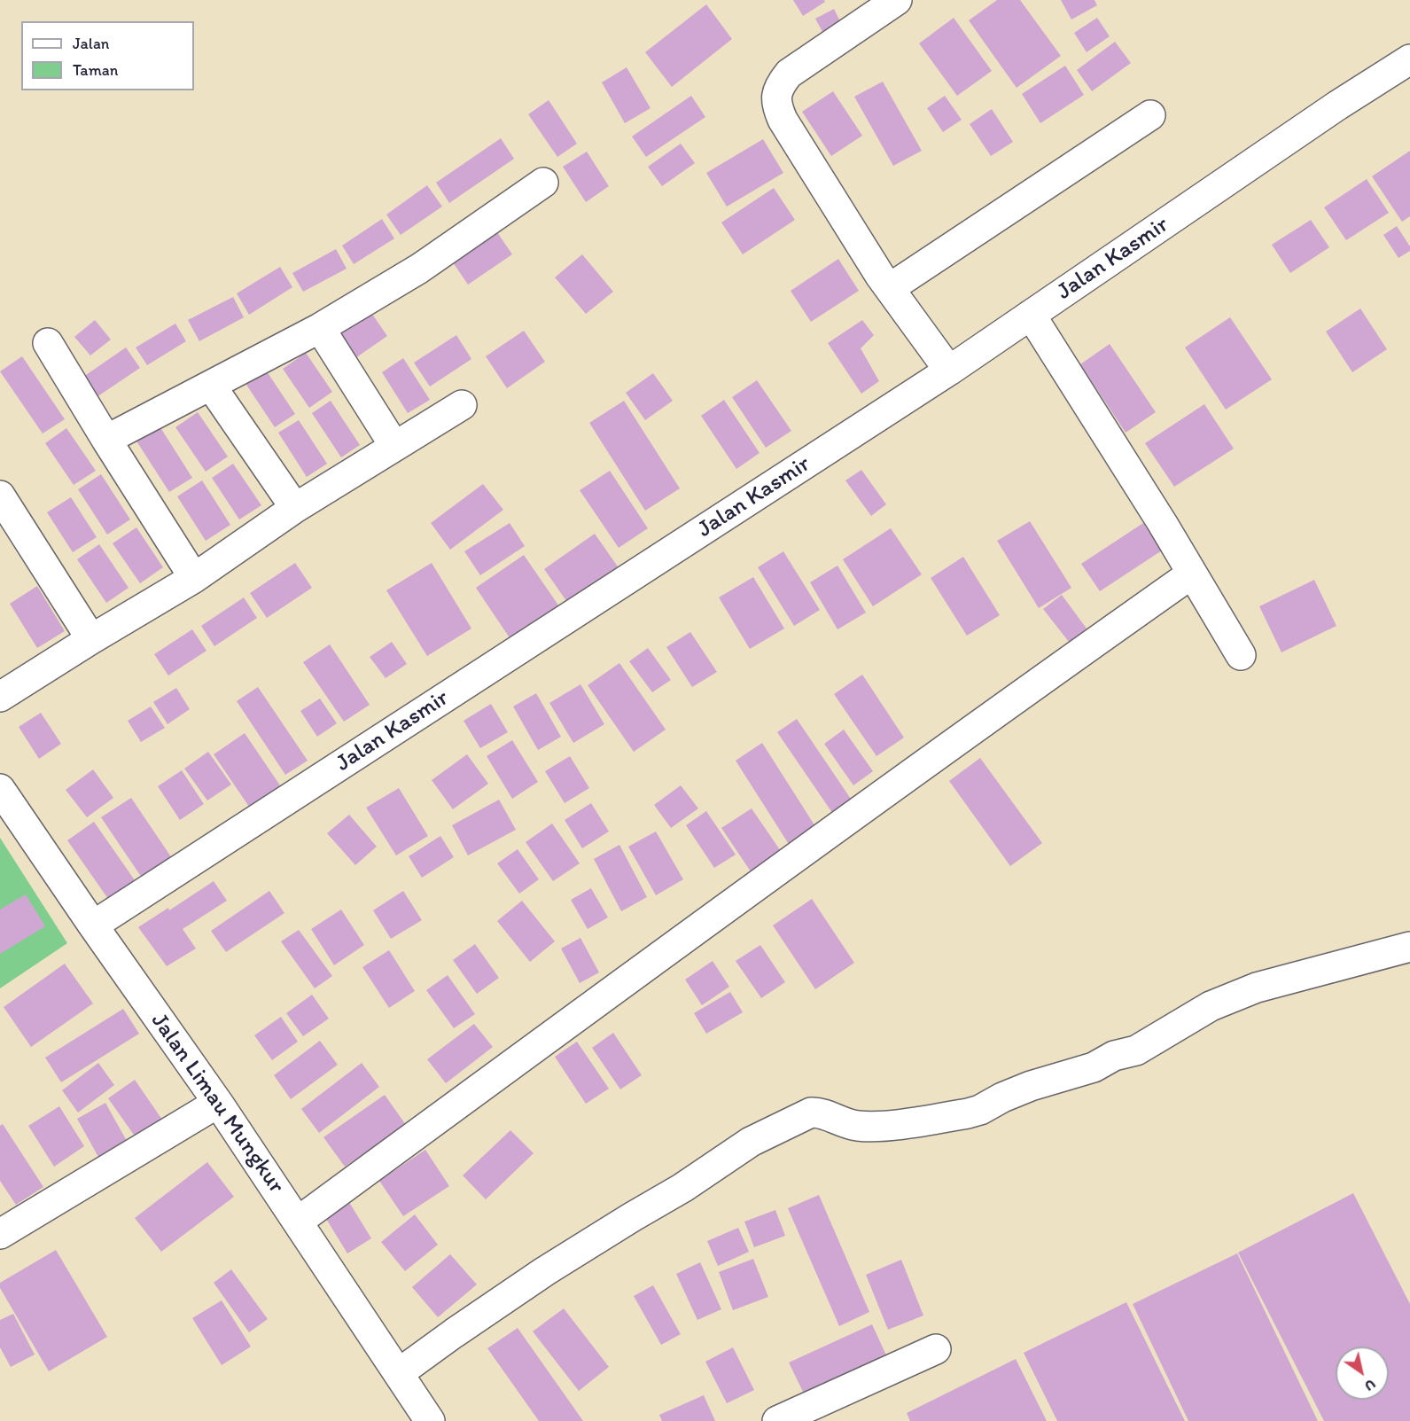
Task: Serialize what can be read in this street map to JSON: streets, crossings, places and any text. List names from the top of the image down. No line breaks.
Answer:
{"streets":{"street":["Jalan Kasmir","Jalan Limau Mungkur"]},"crossings":[["Jalan Kasmir","Jalan Limau Mungkur"]],"legend":["Jalan","Taman"],"north":"bottom right"}
